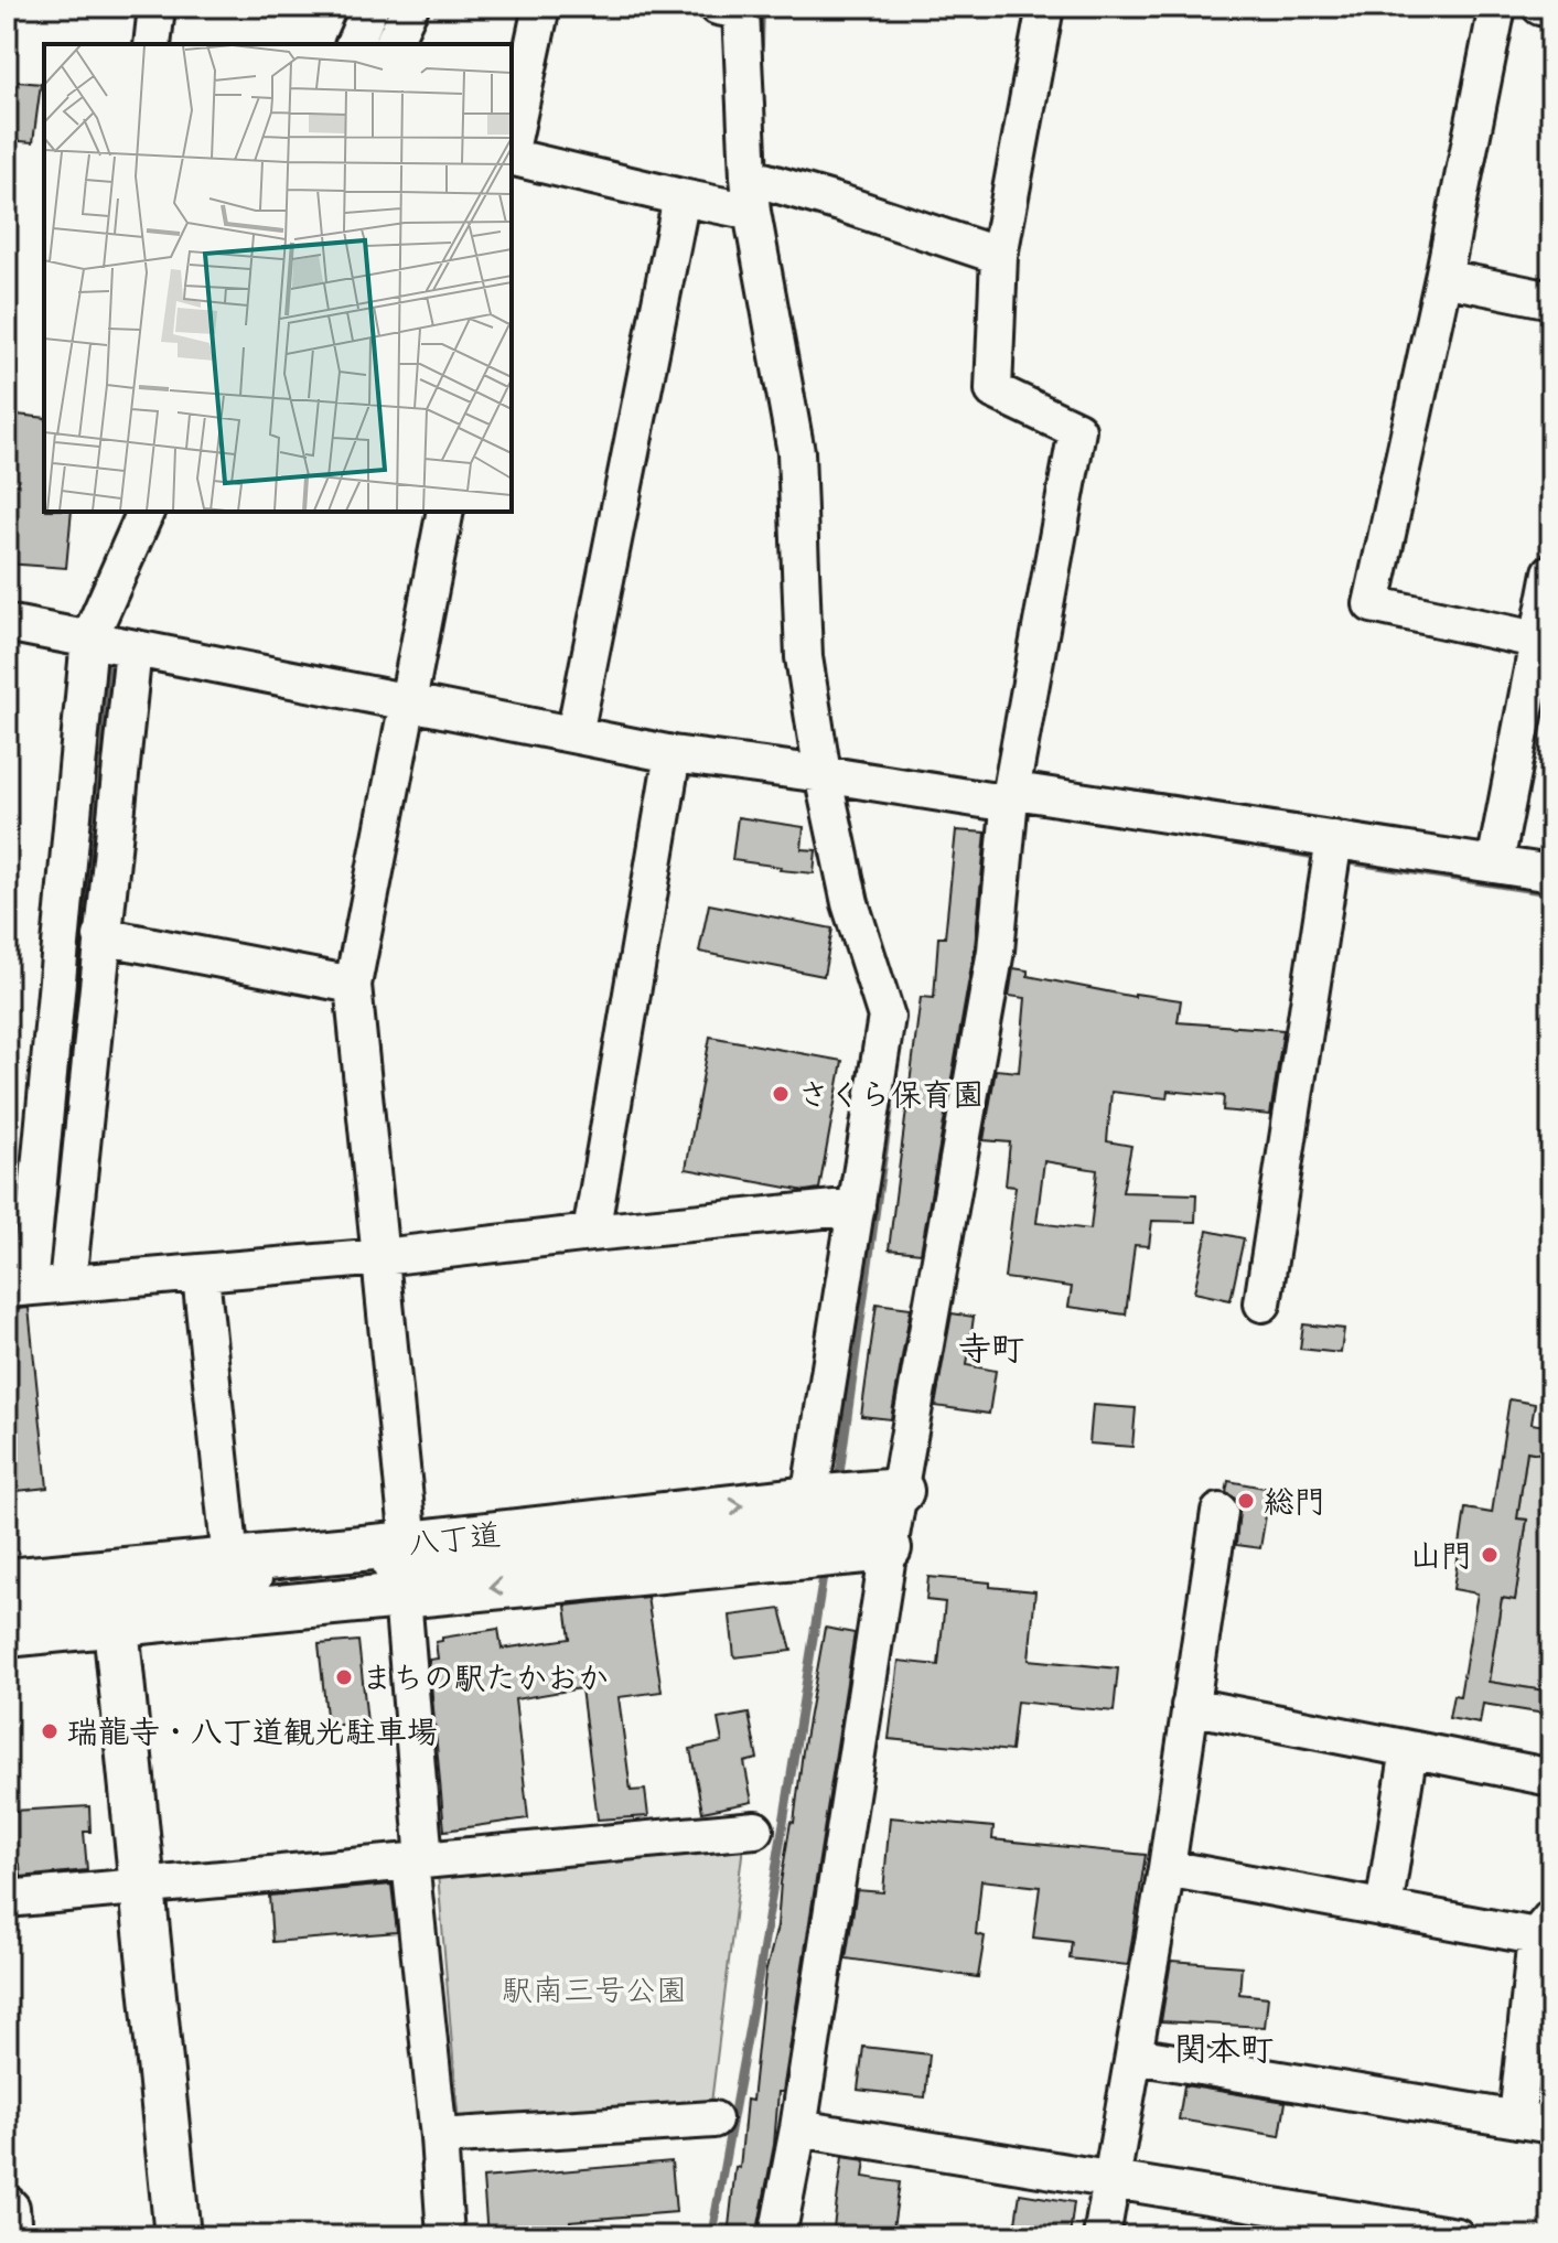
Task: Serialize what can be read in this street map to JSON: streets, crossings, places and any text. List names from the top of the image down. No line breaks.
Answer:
{"streets":{"street":["八丁道"]},"districts":["寺町","関本町"],"parks":["駅南三号公園"],"places":["さくら保育園","総門","山門","まちの駅たかおか","瑞龍寺・八丁道観光駐車場"]}
